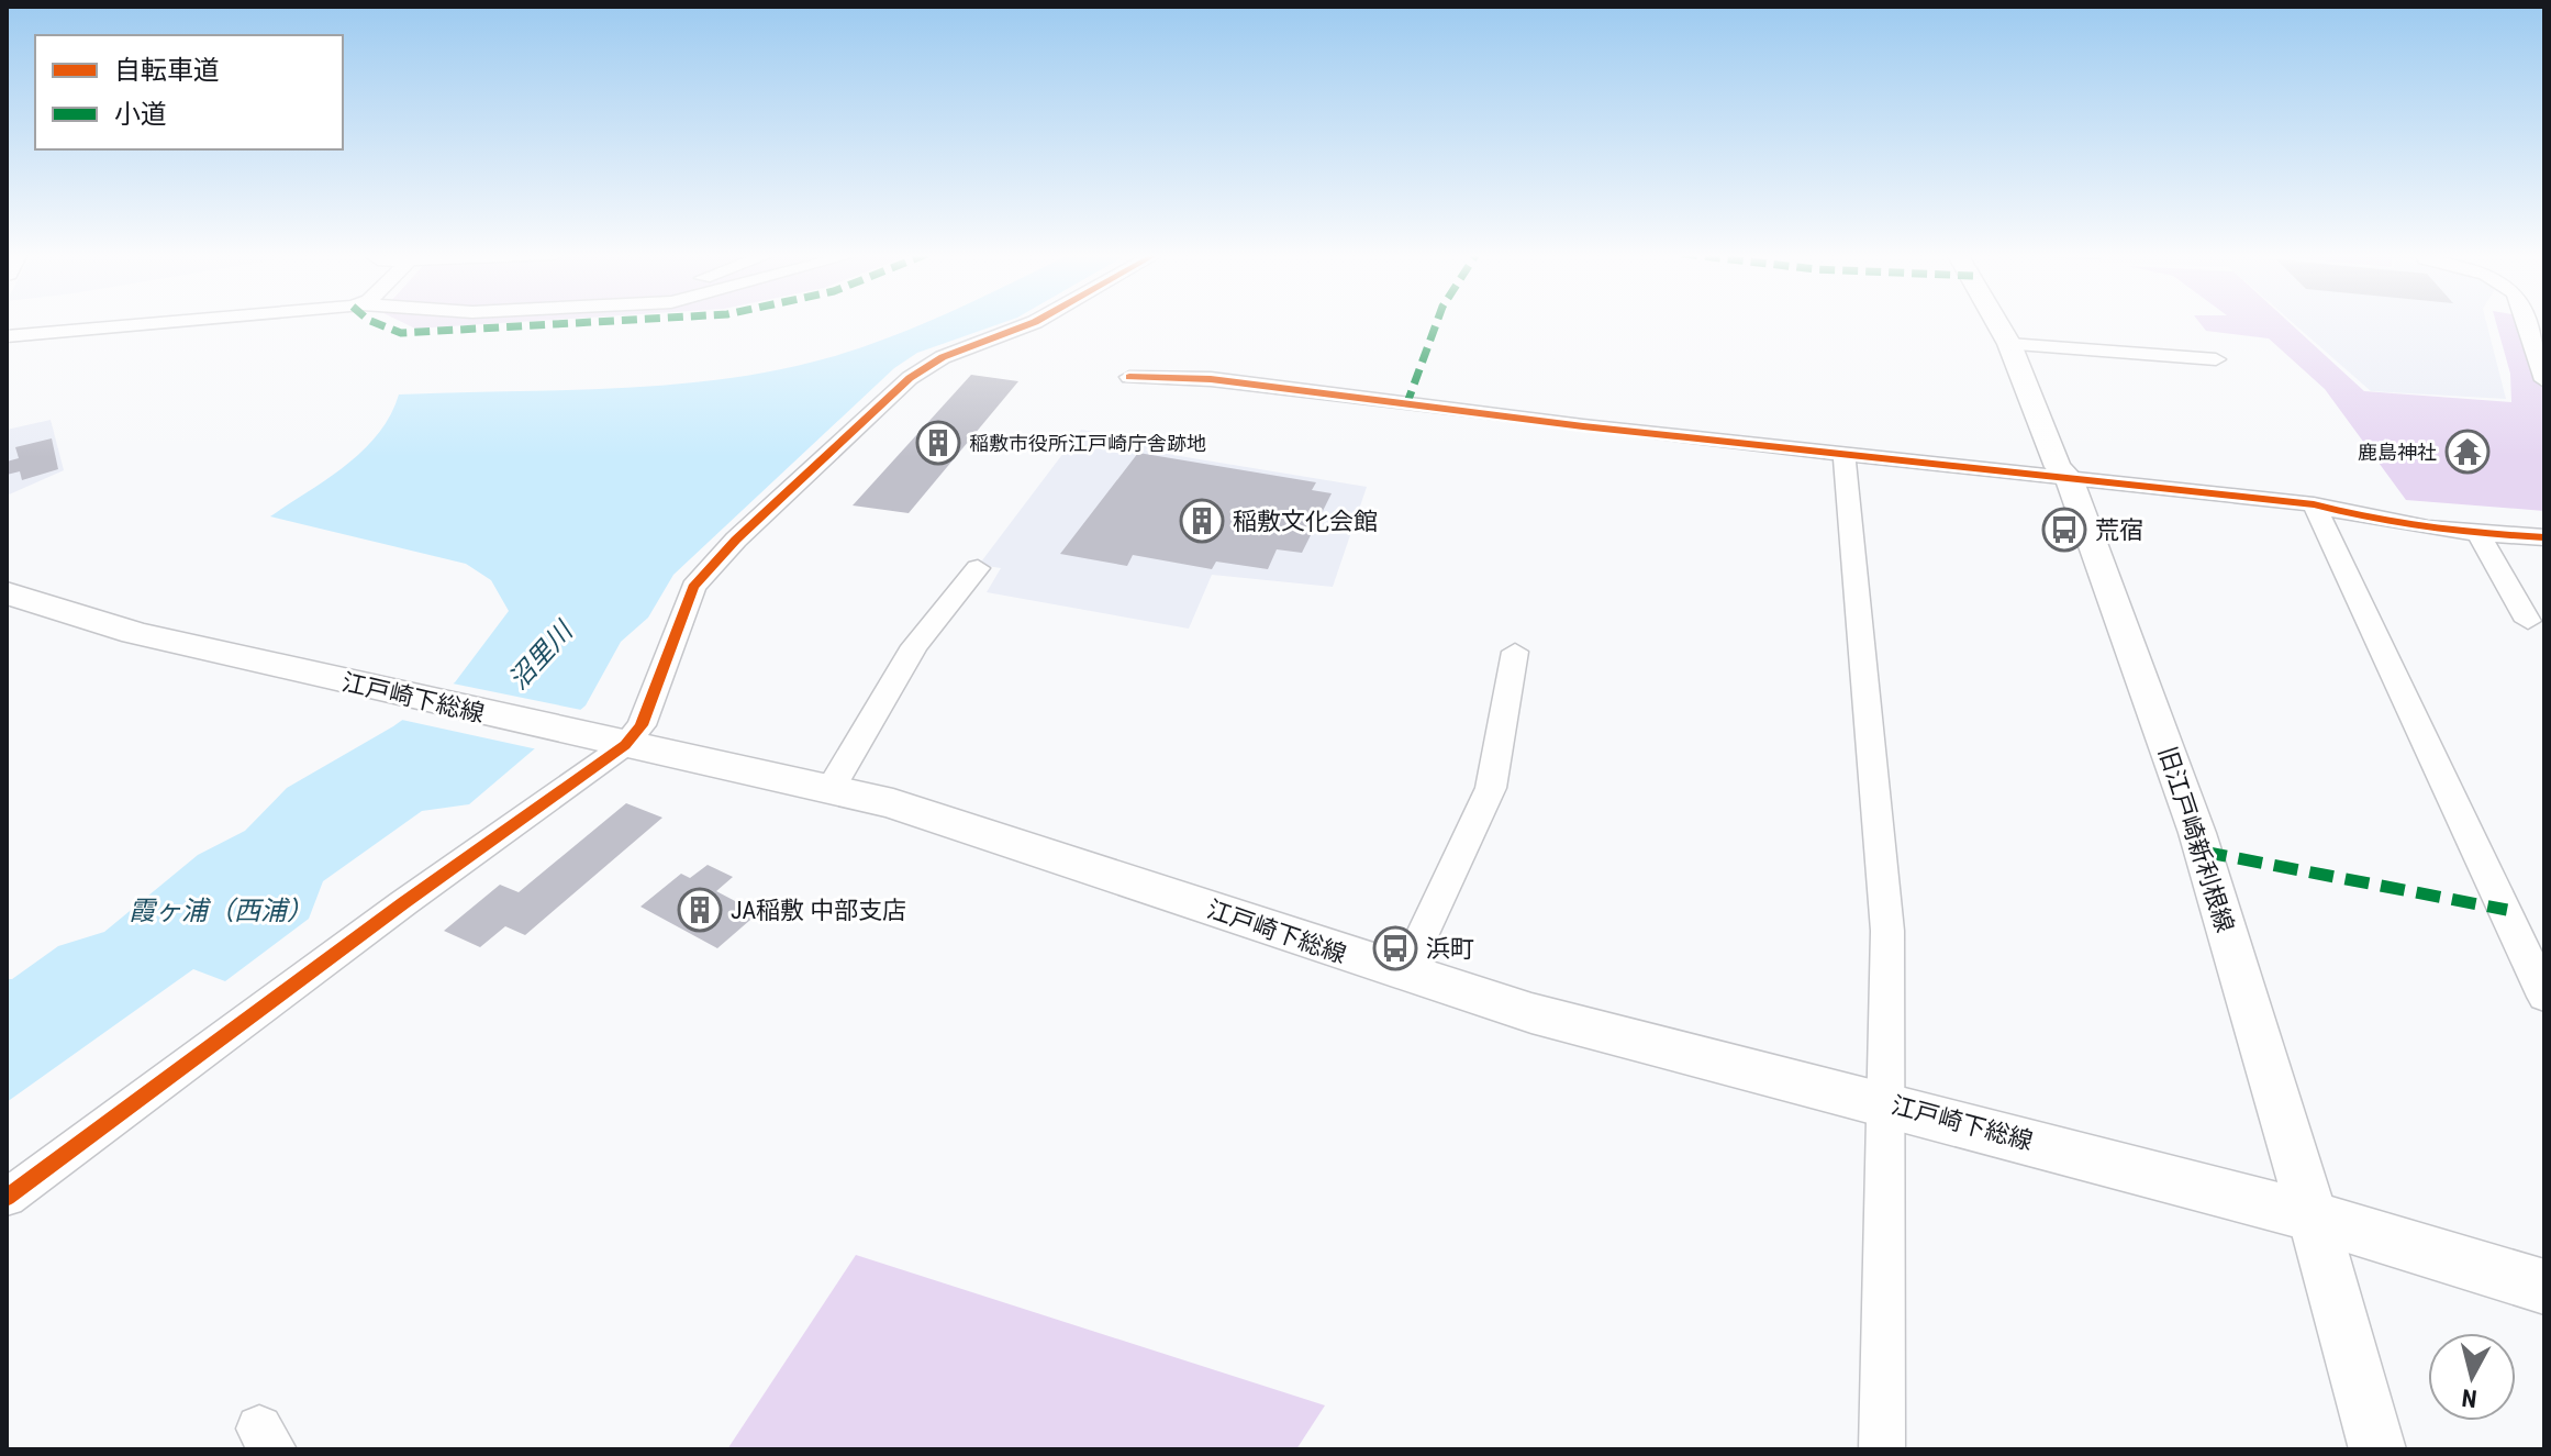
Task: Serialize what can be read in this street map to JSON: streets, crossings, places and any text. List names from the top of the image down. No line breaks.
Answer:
{"streets":{"main road":["江戸崎下総線"],"street":["旧江戸崎新利根線"]},"crossings":[["江戸崎下総線","旧江戸崎新利根線"]],"water":["沼里川","霞ヶ浦（西浦）"],"places":{"building":["稲敷市役所江戸崎庁舎跡地","稲敷文化会館","JA稲敷 中部支店"],"temple":["鹿島神社"],"bus stop":["荒宿","浜町"]},"legend":["自転車道","小道"],"north":"bottom"}
